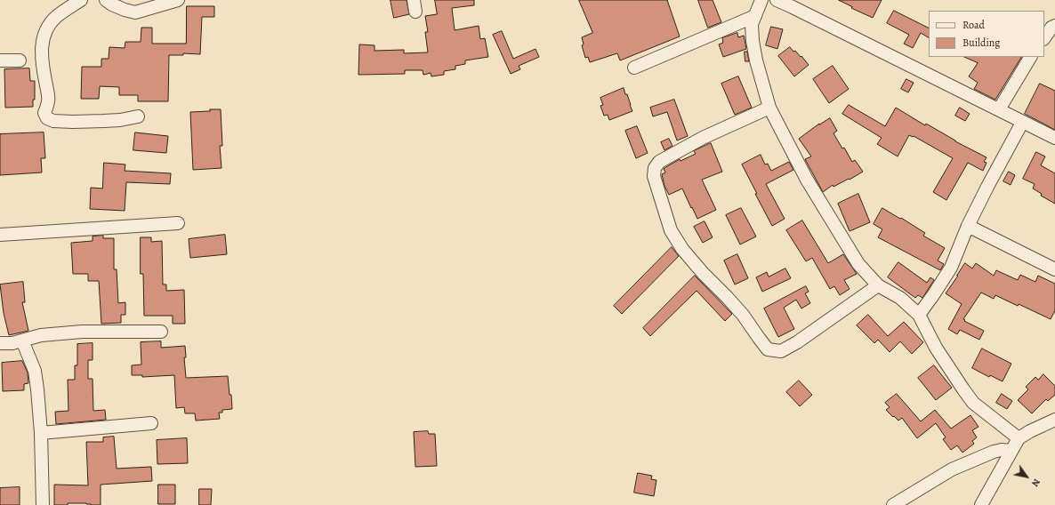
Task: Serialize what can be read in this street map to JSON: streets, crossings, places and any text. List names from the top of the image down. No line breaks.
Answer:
{"legend":["Road","Building"],"north":"bottom right"}
